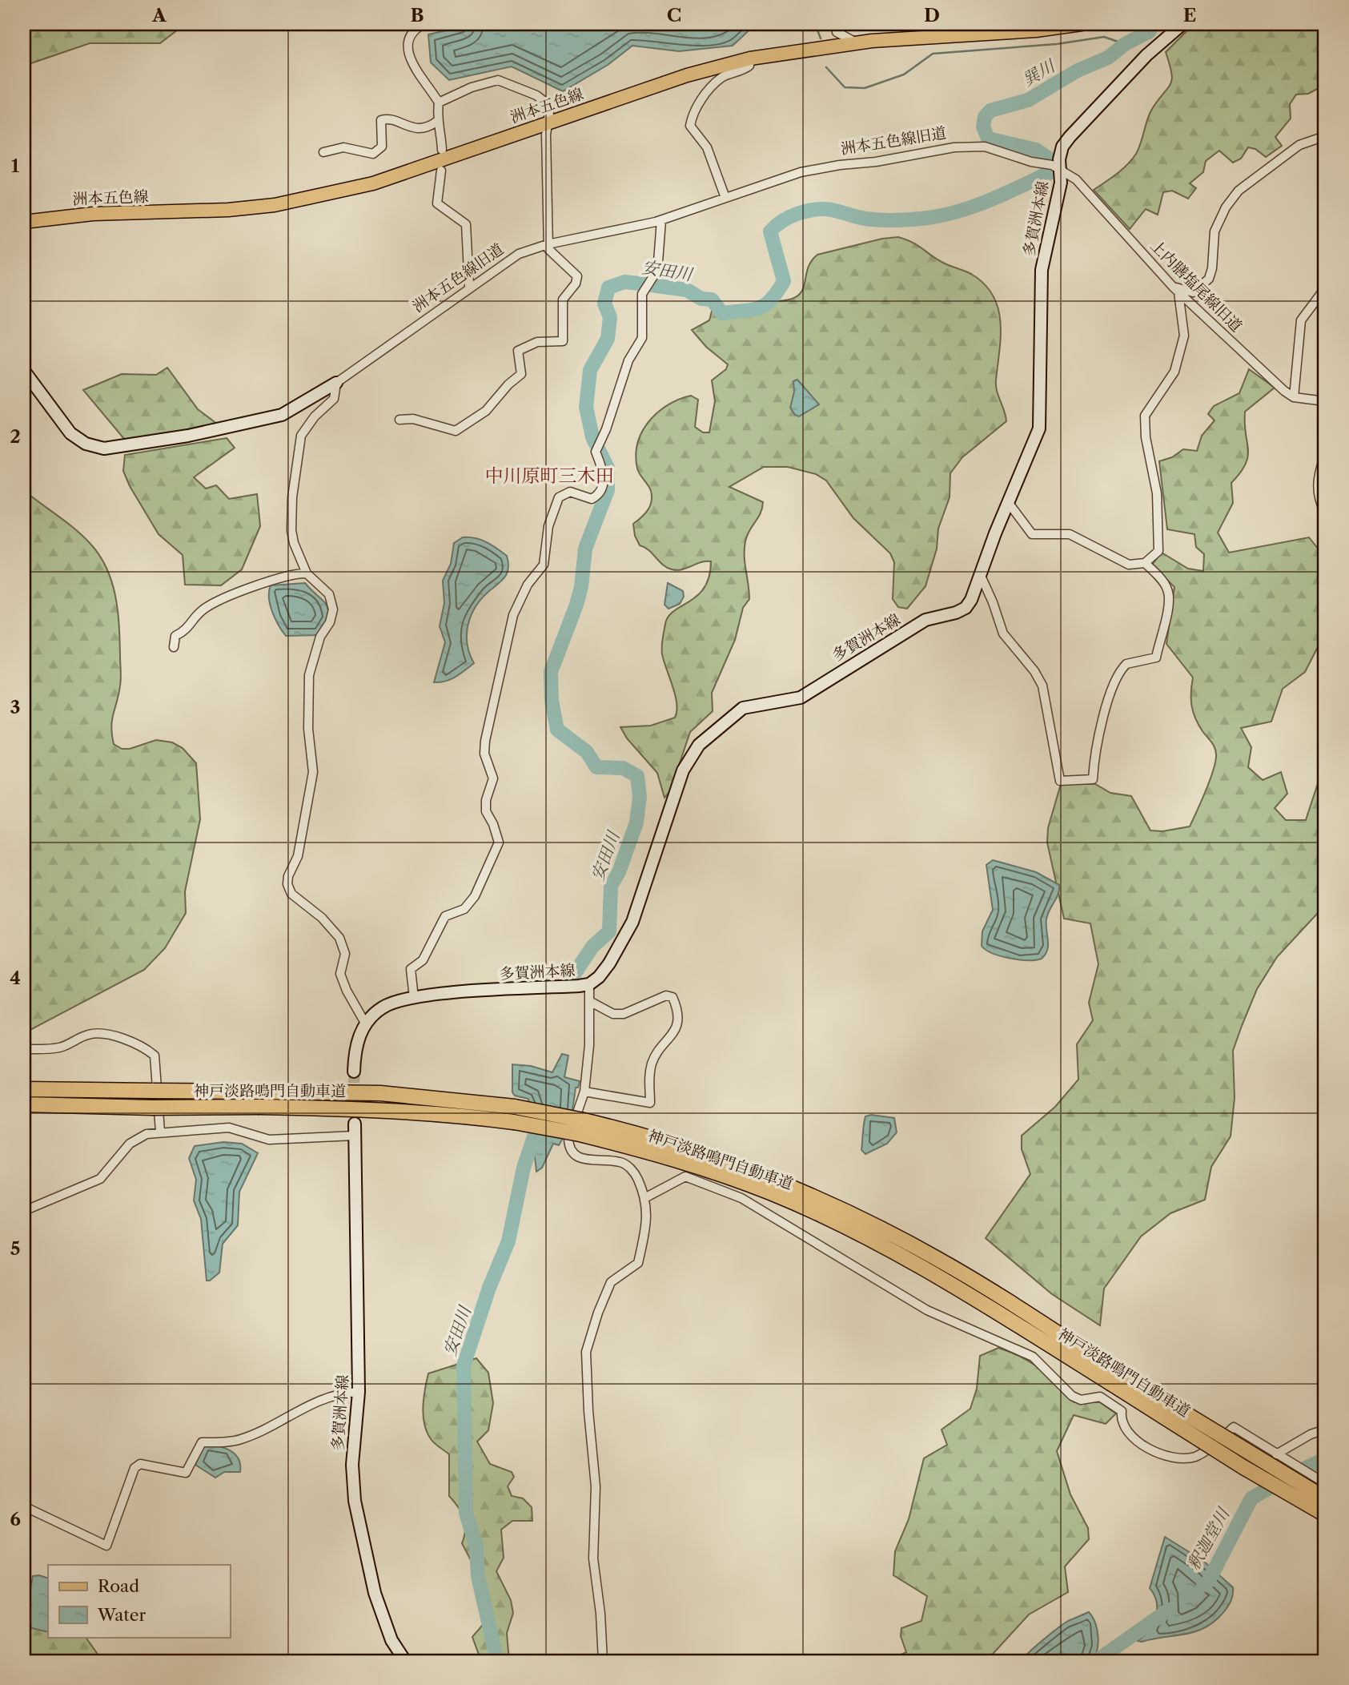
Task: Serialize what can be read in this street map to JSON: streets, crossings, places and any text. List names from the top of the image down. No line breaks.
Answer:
{"streets":{"highway":["神戸淡路鳴門自動車道"],"main road":["洲本五色線","洲本五色線旧道","多賀洲本線"],"street":["上内膳塩尾線旧道"]},"crossings":[["洲本五色線旧道","多賀洲本線"],["洲本五色線旧道","上内膳塩尾線旧道"],["多賀洲本線","上内膳塩尾線旧道"]],"districts":["中川原町三木田"],"water":["巽川","安田川","釈迦堂川"],"legend":["Road","Water"],"grid":{"columns":["A","B","C","D","E"],"rows":["1","2","3","4","5","6"]}}
